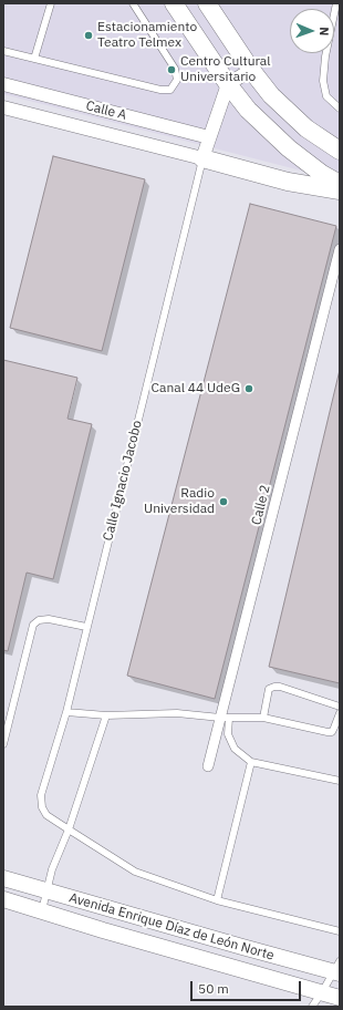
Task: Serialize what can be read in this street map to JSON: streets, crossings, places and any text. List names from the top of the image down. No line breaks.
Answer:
{"streets":{"street":["Calle A","Calle Ignacio Jacobo","Calle 2","Avenida Enrique Díaz de León Norte"]},"crossings":[["Calle A","Calle Ignacio Jacobo"]],"places":["Estacionamiento Teatro Telmex","Centro Cultural Universitario","Canal 44 UdeG","Radio Universidad"],"scale_bar":"50 m","north":"right"}
